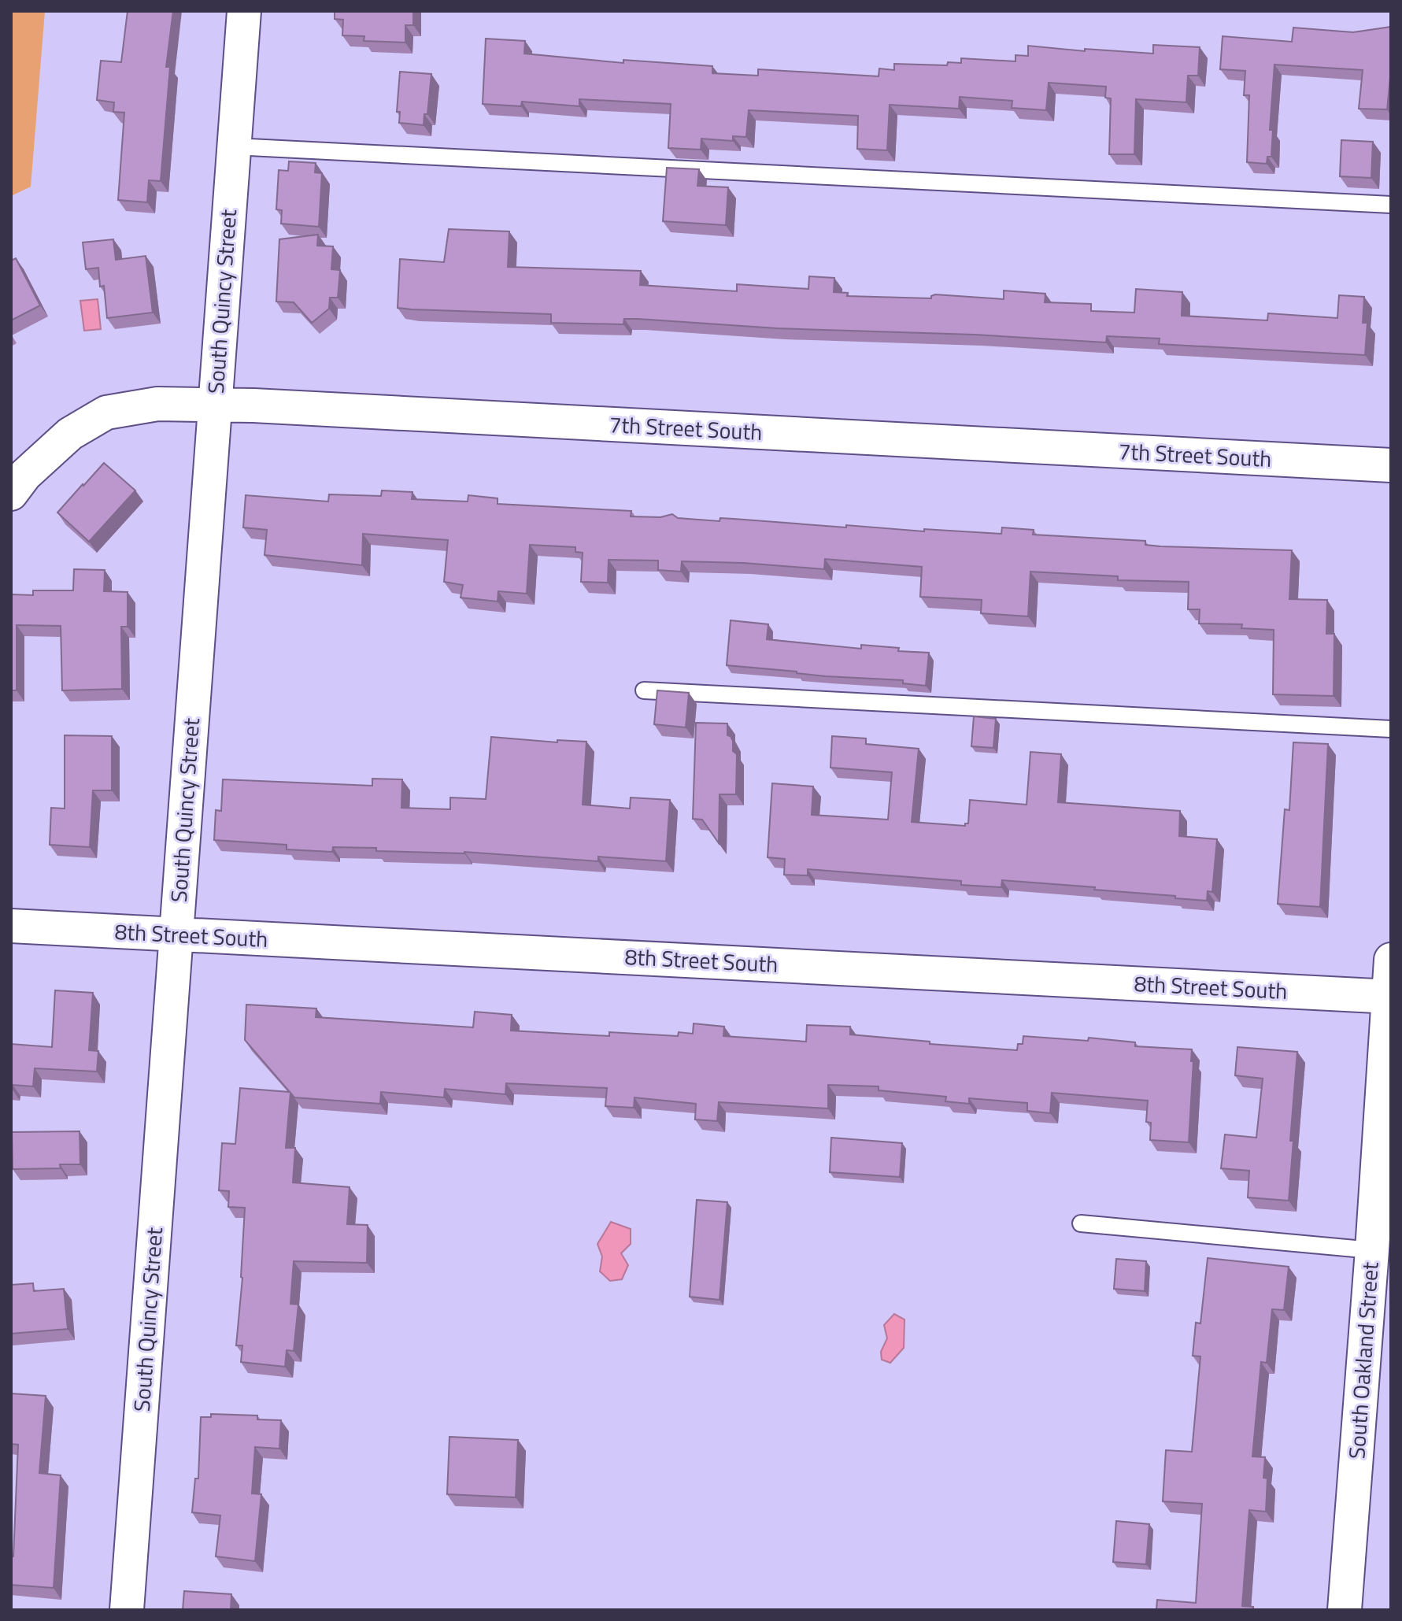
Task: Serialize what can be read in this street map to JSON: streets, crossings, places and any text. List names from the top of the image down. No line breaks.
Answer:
{"streets":{"street":["South Quincy Street","7th Street South","8th Street South","South Oakland Street"]},"crossings":[["South Quincy Street","7th Street South"],["South Quincy Street","8th Street South"],["8th Street South","South Oakland Street"]]}
